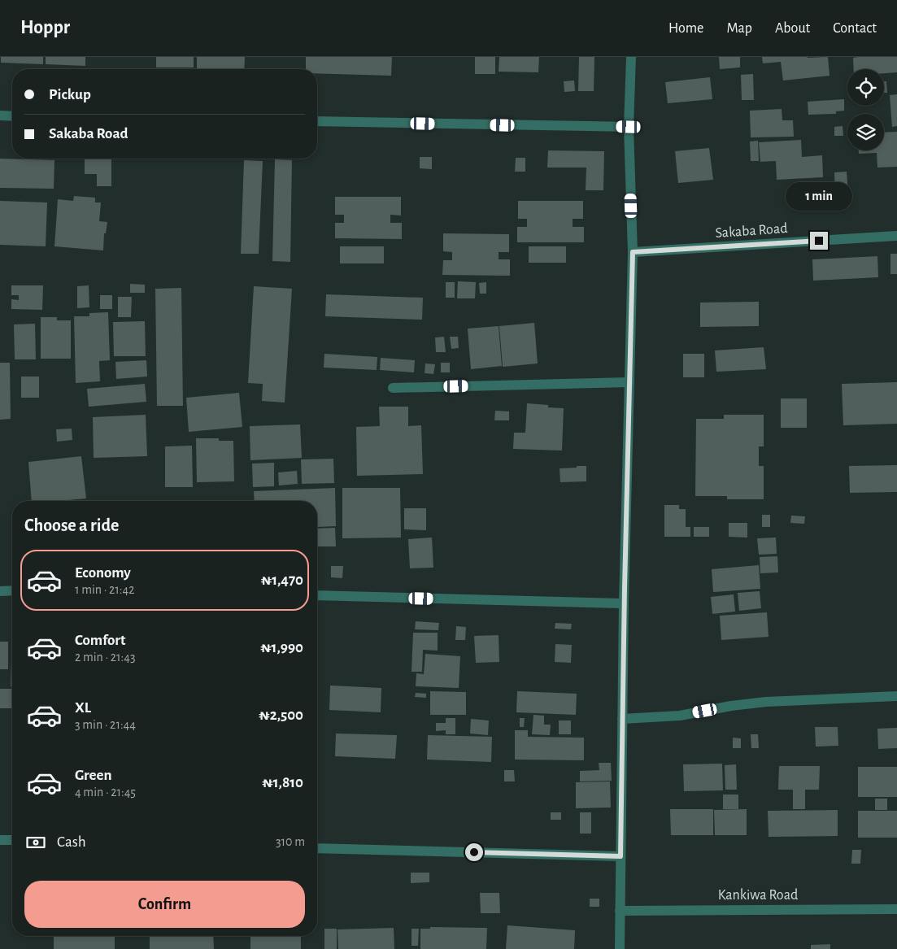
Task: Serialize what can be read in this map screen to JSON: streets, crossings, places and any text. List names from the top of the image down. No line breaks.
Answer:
{"streets":{"street":["Sakaba Road","Kankiwa Road"]},"page":{"header":"Hoppr","nav":["Home","Map","About","Contact"],"banner":["Pickup","Sakaba Road"],"bubble":"1 min","heading":"Choose a ride","list":[{"name":"Economy","note":"1 min · 21:42","value":"₦1,470"},{"name":"Comfort","note":"2 min · 21:43","value":"₦1,990"},{"name":"XL","note":"3 min · 21:44","value":"₦2,500"},{"name":"Green","note":"4 min · 21:45","value":"₦1,810"}],"pay":["Cash","310 m"],"buttons":"Confirm"}}
